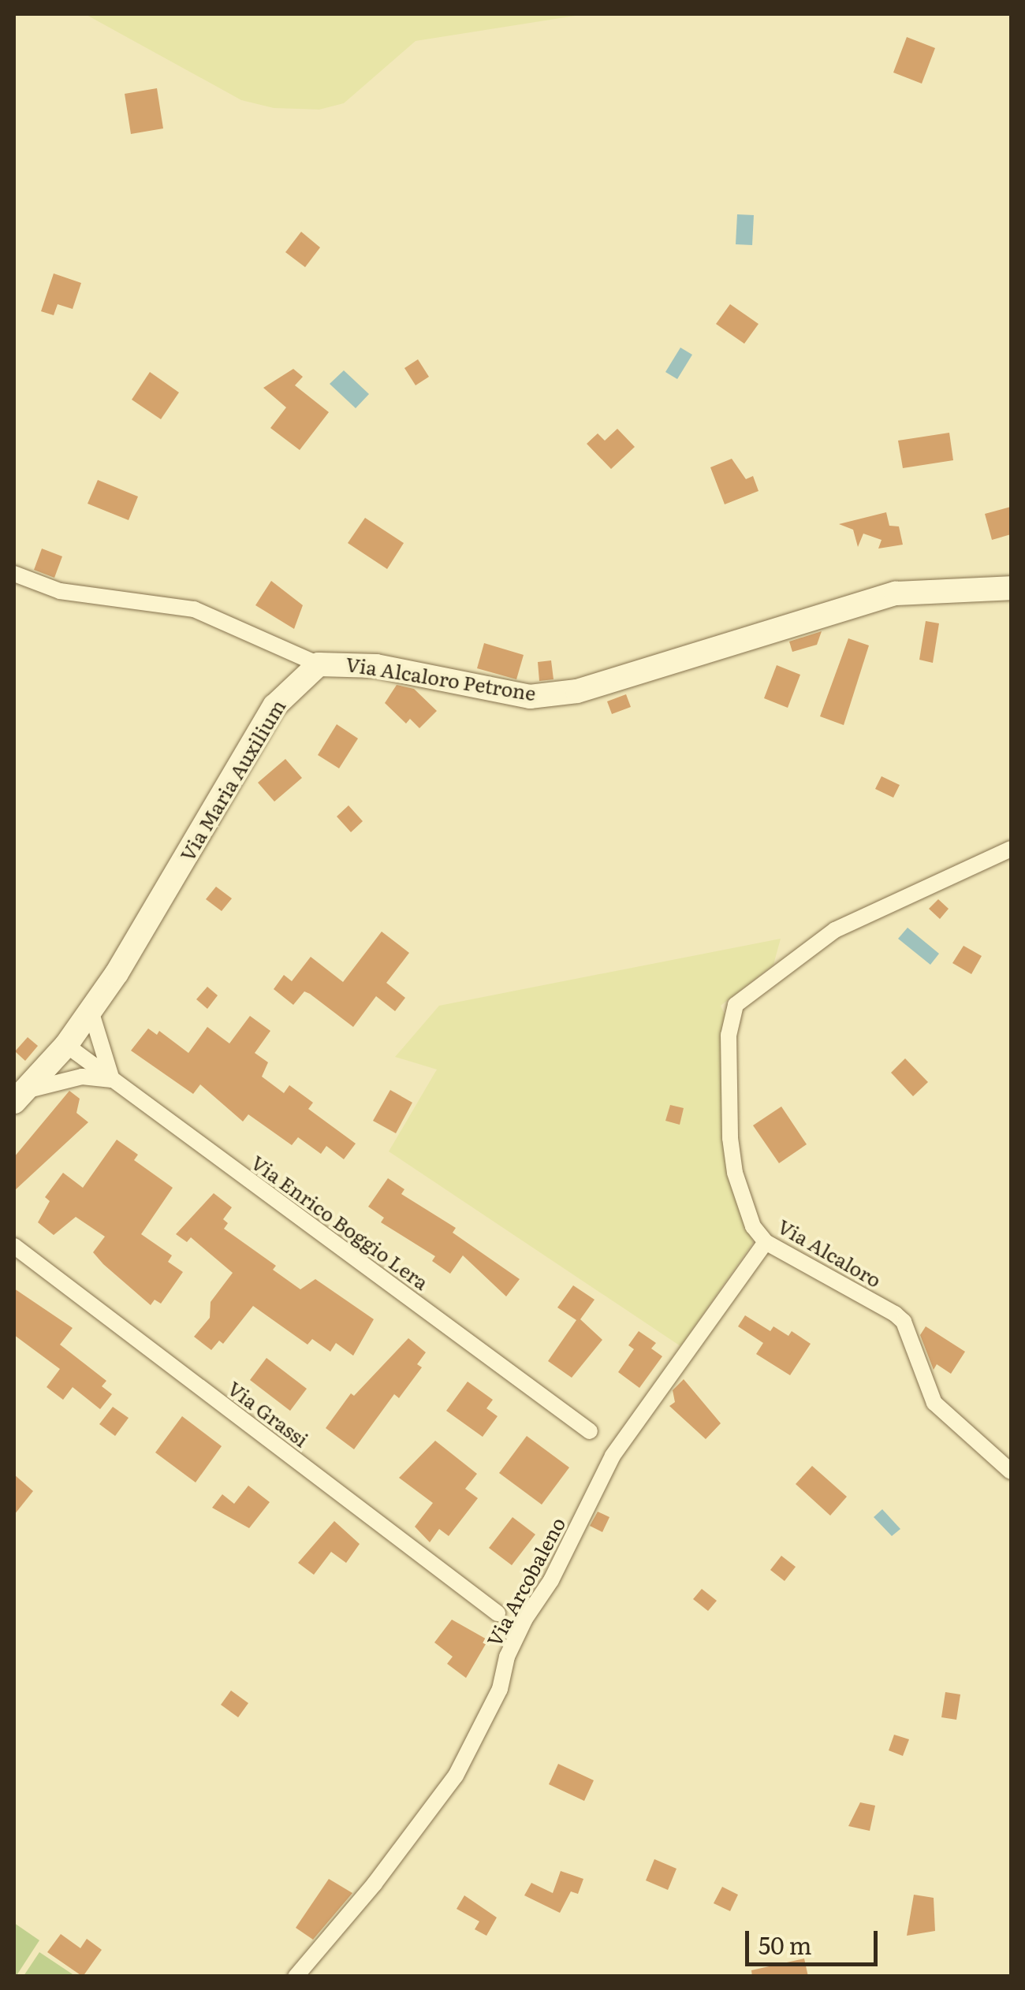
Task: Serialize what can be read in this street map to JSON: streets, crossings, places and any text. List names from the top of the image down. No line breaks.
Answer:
{"streets":{"street":["Via Alcaloro Petrone","Via Maria Auxilium","Via Enrico Boggio Lera","Via Alcaloro","Via Grassi","Via Arcobaleno"]},"crossings":[["Via Alcaloro Petrone","Via Maria Auxilium"],["Via Maria Auxilium","Via Enrico Boggio Lera"],["Via Alcaloro","Via Arcobaleno"]],"scale_bar":"50 m"}
